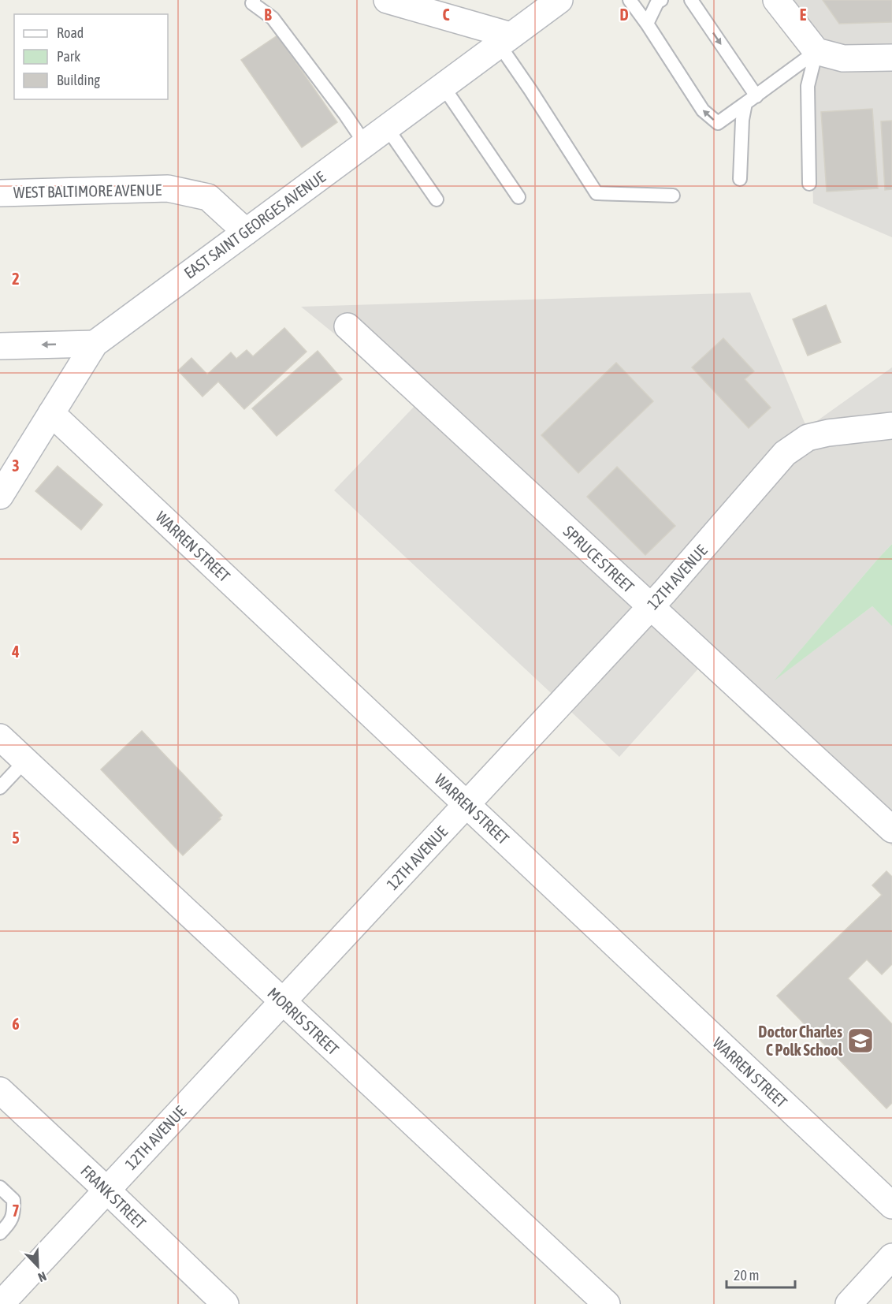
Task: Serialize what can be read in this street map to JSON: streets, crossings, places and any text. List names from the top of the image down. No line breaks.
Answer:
{"streets":{"street":["WEST BALTIMORE AVENUE","EAST SAINT GEORGES AVENUE","WARREN STREET","SPRUCE STREET","12TH AVENUE","MORRIS STREET","FRANK STREET"]},"crossings":[["WEST BALTIMORE AVENUE","EAST SAINT GEORGES AVENUE"],["EAST SAINT GEORGES AVENUE","WARREN STREET"],["WARREN STREET","12TH AVENUE"],["SPRUCE STREET","12TH AVENUE"],["12TH AVENUE","MORRIS STREET"],["12TH AVENUE","FRANK STREET"]],"places":{"school or university":["Doctor Charles C Polk School"]},"legend":["Road","Park","Building"],"scale_bar":"20 m","north":"bottom right","grid":{"columns":["B","C","D","E"],"rows":["2","3","4","5","6","7"]}}
